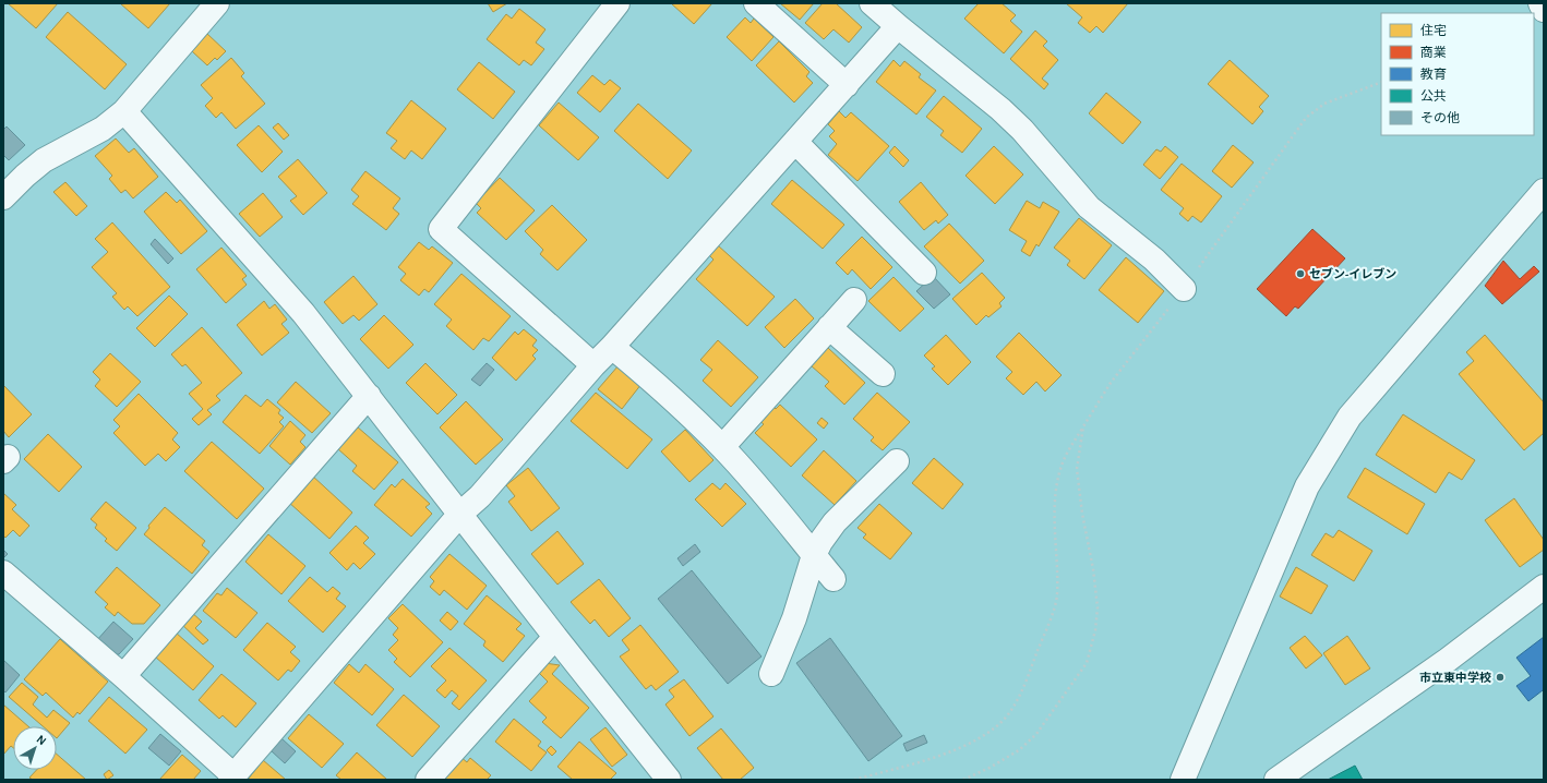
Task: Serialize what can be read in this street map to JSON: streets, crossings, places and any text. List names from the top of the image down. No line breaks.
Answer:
{"places":["セブン-イレブン","市立東中学校"],"legend":["住宅","商業","教育","公共","その他"],"north":"top right"}
